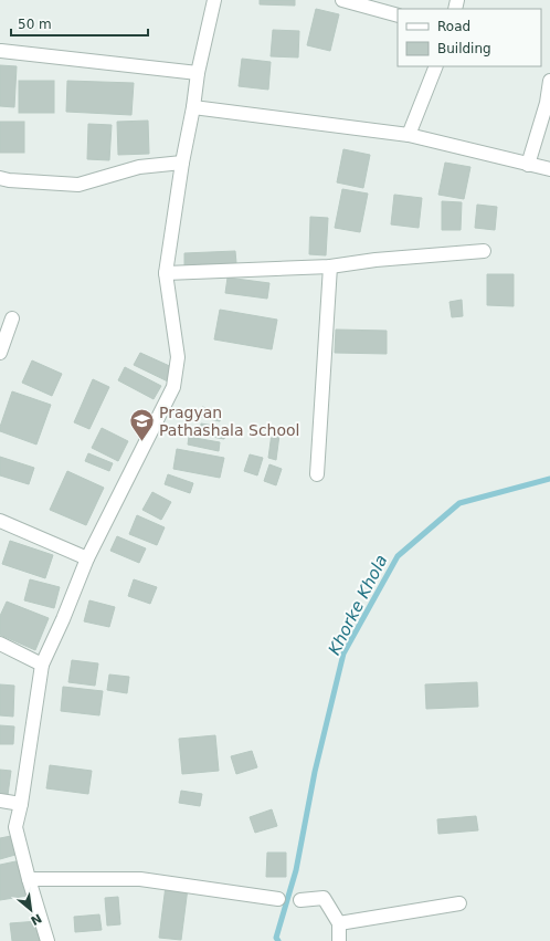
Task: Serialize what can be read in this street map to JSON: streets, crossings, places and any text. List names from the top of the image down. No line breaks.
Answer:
{"water":["Khorke Khola"],"places":{"school or university":["Pragyan Pathashala School"]},"legend":["Road","Building"],"scale_bar":"50 m","north":"bottom right"}
